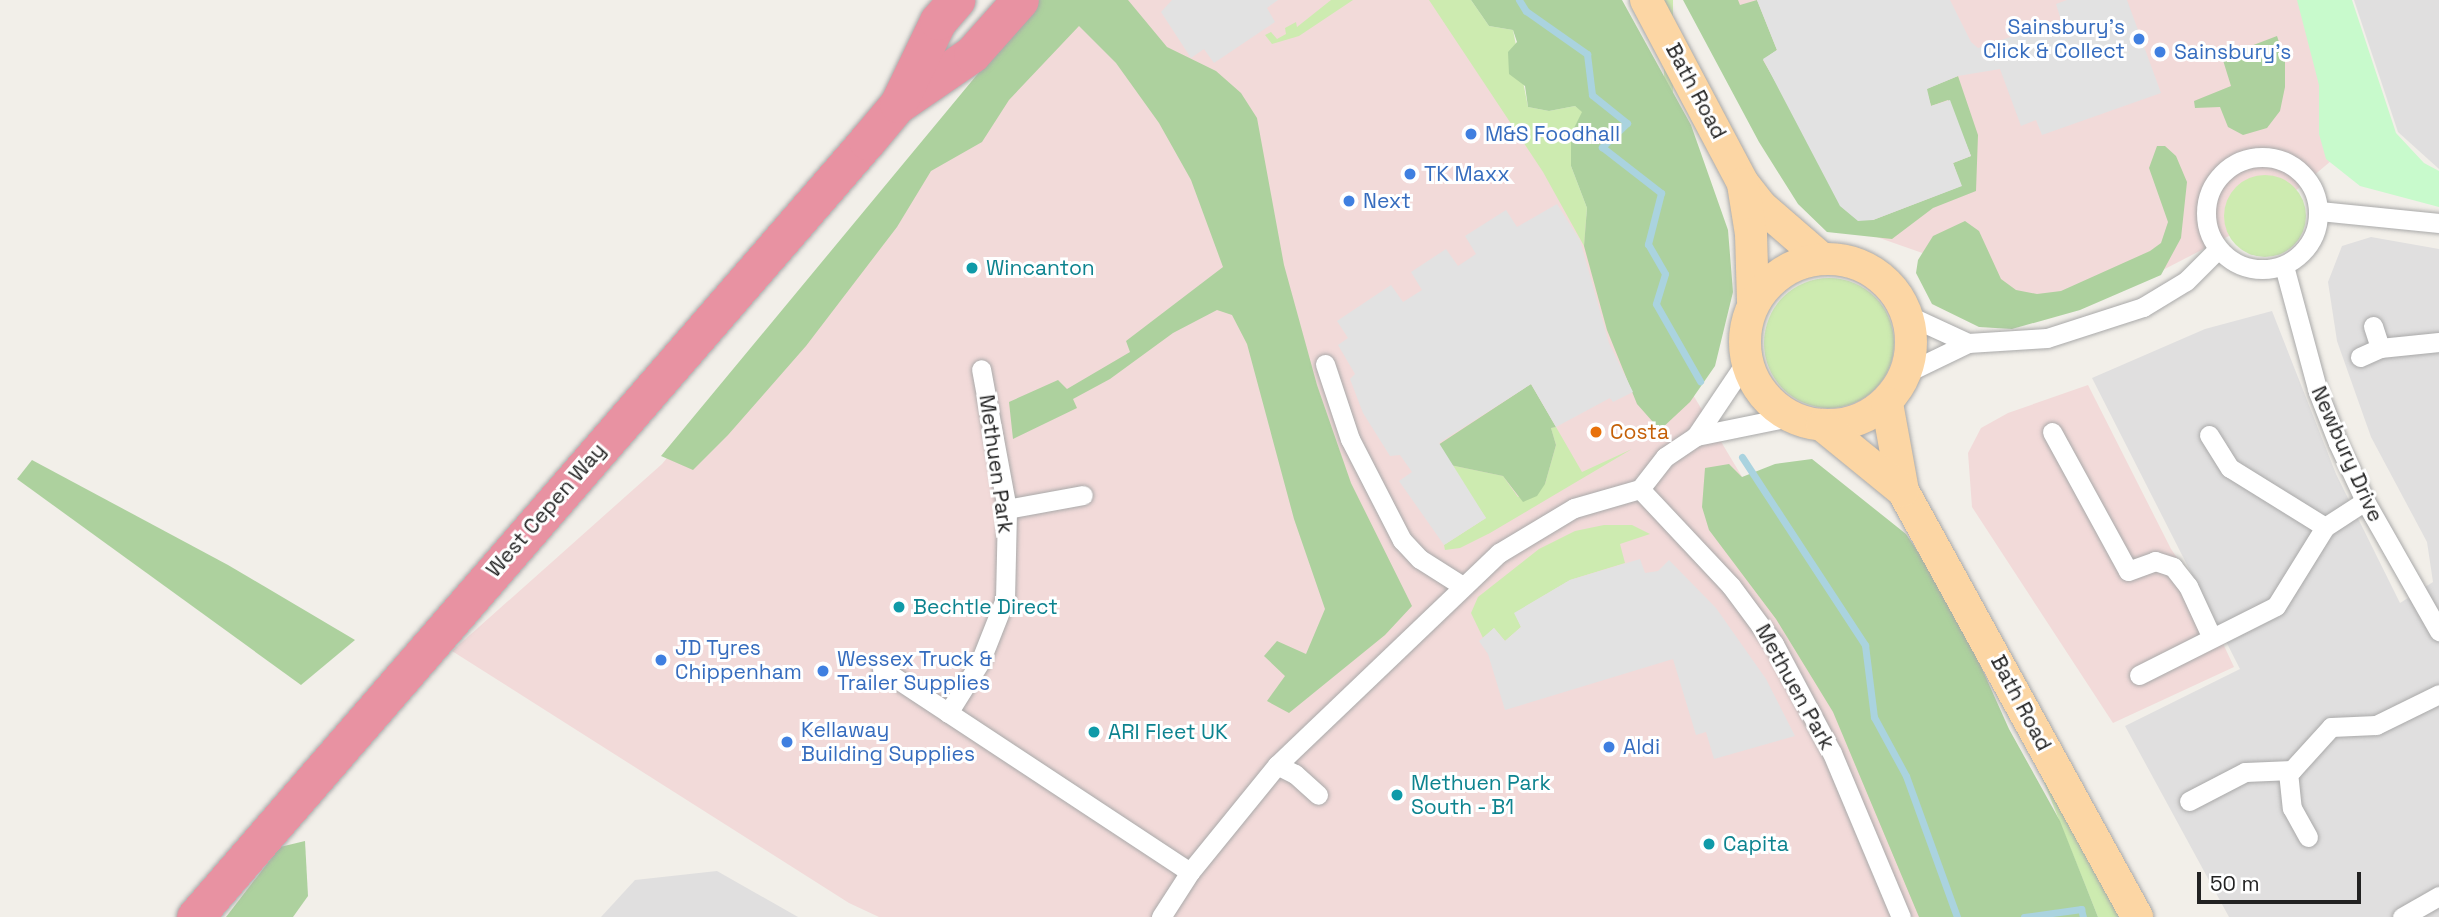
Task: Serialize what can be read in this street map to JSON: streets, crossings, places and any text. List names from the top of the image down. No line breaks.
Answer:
{"streets":{"highway":["West Cepen Way"],"main road":["Bath Road"],"street":["Newbury Drive","Methuen Park"]},"places":["Sainsbury's Click & Collect","Sainsbury's","M&S Foodhall","TK Maxx","Next","Wincanton","Costa","Bechtle Direct","JD Tyres Chippenham","Wessex Truck & Trailer Supplies","ARI Fleet UK","Kellaway Building Supplies","Aldi","Methuen Park South - B1","Capita"],"scale_bar":"50 m"}
